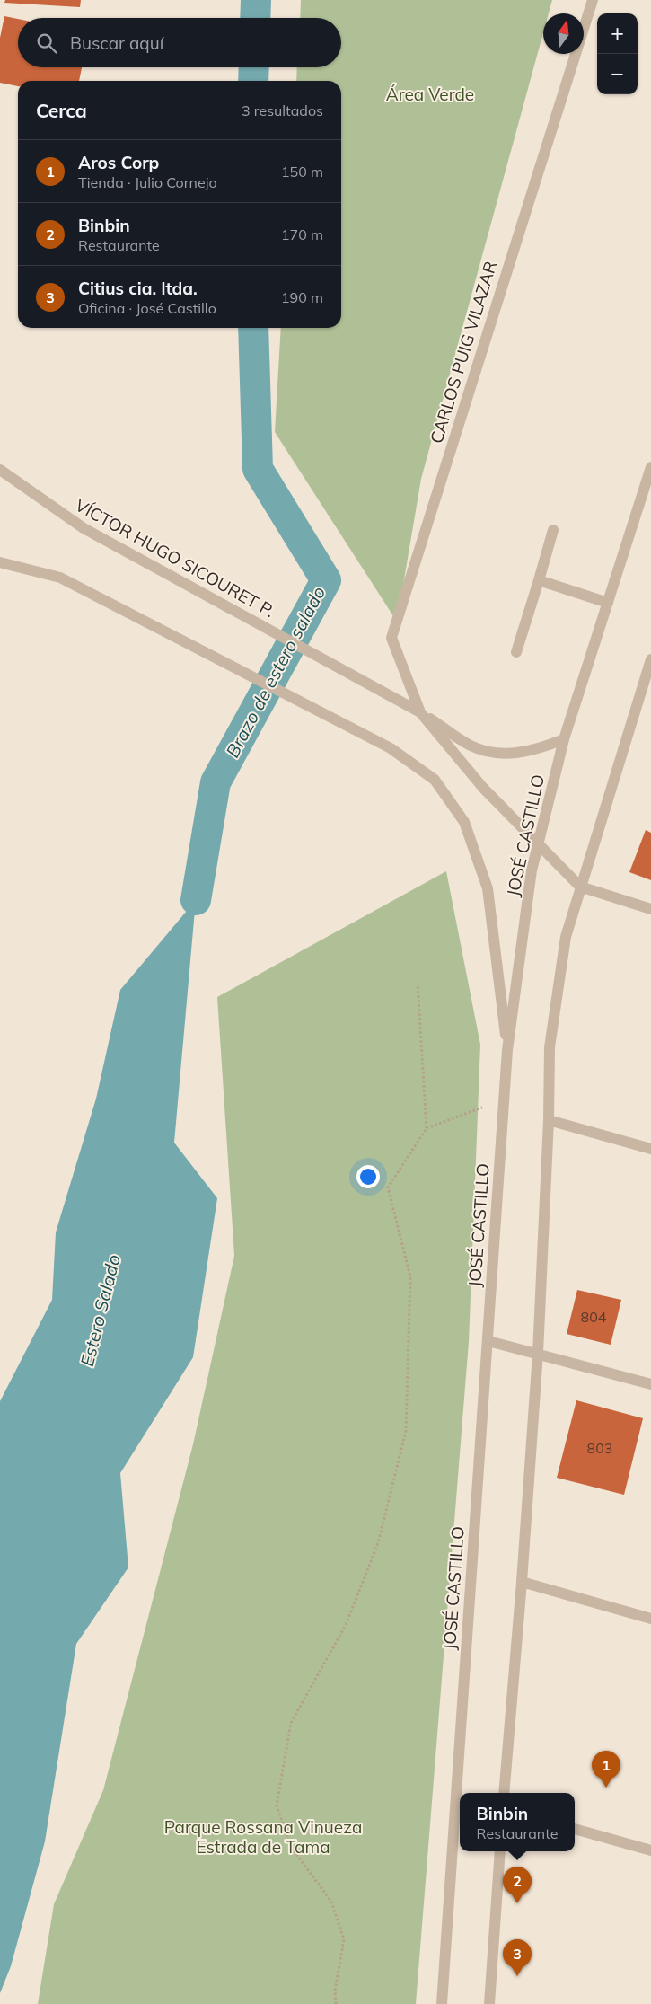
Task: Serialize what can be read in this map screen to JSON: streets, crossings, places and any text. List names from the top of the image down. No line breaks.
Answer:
{"streets":{"street":["CARLOS PUIG VILAZAR","VÍCTOR HUGO SICOURET P.","JOSÉ CASTILLO"]},"crossings":[["CARLOS PUIG VILAZAR","VÍCTOR HUGO SICOURET P."],["VÍCTOR HUGO SICOURET P.","JOSÉ CASTILLO"]],"water":["Brazo de estero salado","Estero Salado"],"parks":["Área Verde","Parque Rossana Vinueza Estrada de Tama"],"house_numbers":["804","803"],"north":"top","page":{"map_buttons":["+","−"],"search":"Buscar aquí","heading":["Cerca","3 resultados"],"list":[{"mark":"1","name":"Aros Corp","note":"Tienda · Julio Cornejo","value":"150 m"},{"mark":"2","name":"Binbin","note":"Restaurante","value":"170 m"},{"mark":"3","name":"Citius cia. ltda.","note":"Oficina · José Castillo","value":"190 m"}],"pins":["1","2","3"],"popup":["Binbin","Restaurante"]}}
